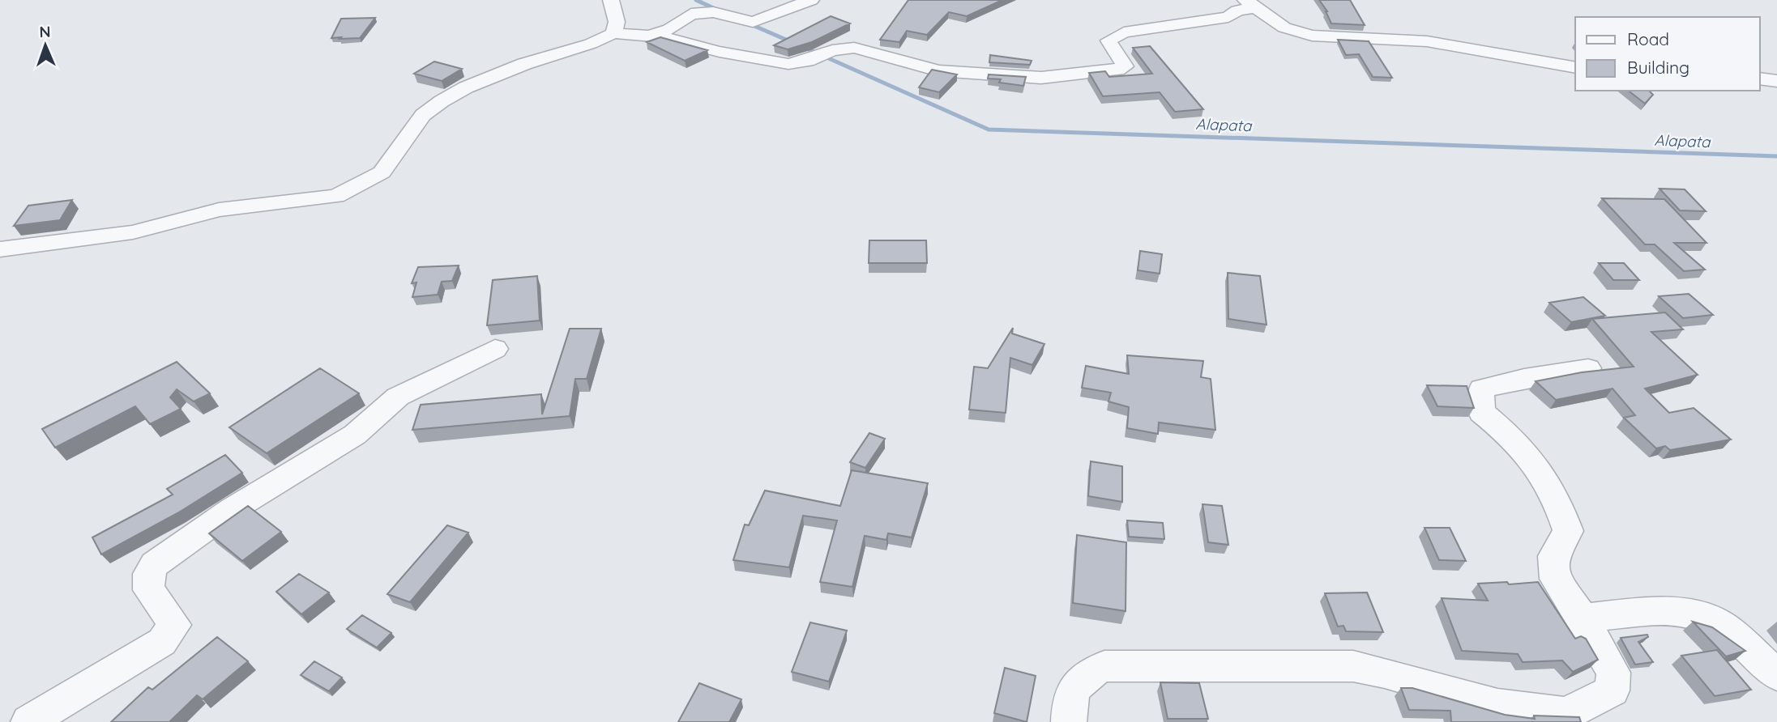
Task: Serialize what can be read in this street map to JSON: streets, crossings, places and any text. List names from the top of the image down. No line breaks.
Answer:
{"water":["Alapata"],"legend":["Road","Building"],"north":"top"}
